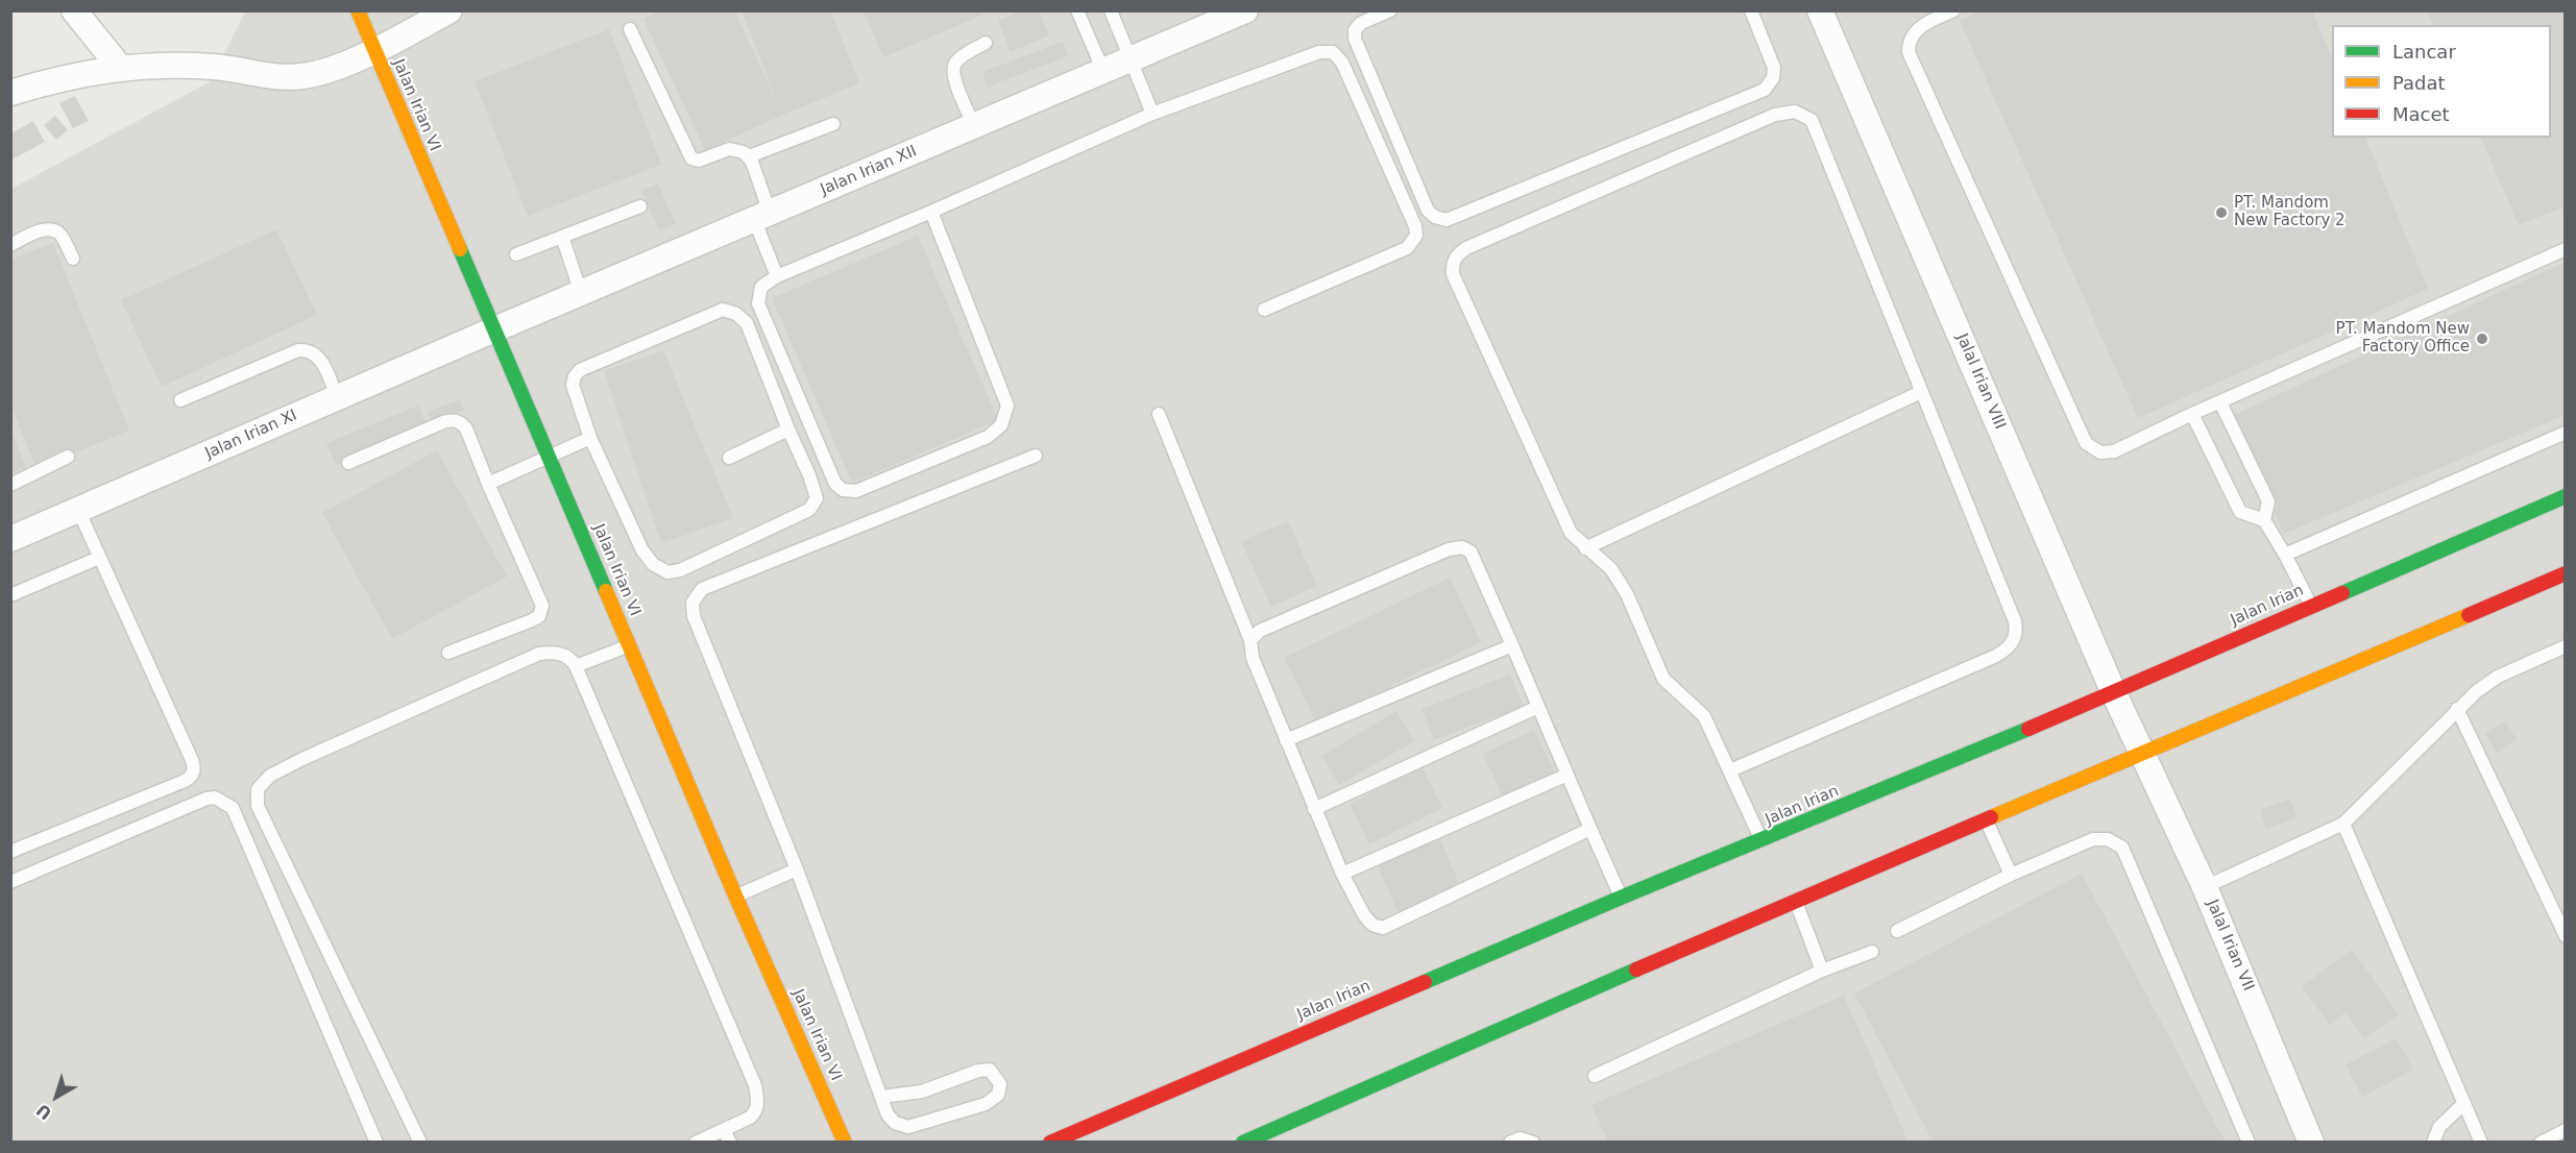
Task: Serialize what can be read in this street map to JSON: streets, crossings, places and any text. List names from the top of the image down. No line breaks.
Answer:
{"streets":{"street":["Jalan Irian VI","Jalan Irian XII","Jalal Irian VIII","Jalan Irian XI","Jalan Irian","Jalal Irian VII"]},"crossings":[["Jalan Irian VI","Jalan Irian XII"],["Jalan Irian VI","Jalan Irian XI"],["Jalan Irian XII","Jalan Irian XI"],["Jalal Irian VIII","Jalan Irian"],["Jalal Irian VIII","Jalal Irian VII"]],"places":["PT. Mandom New Factory 2","PT. Mandom New Factory Office"],"legend":["Lancar","Padat","Macet"],"north":"bottom left"}
